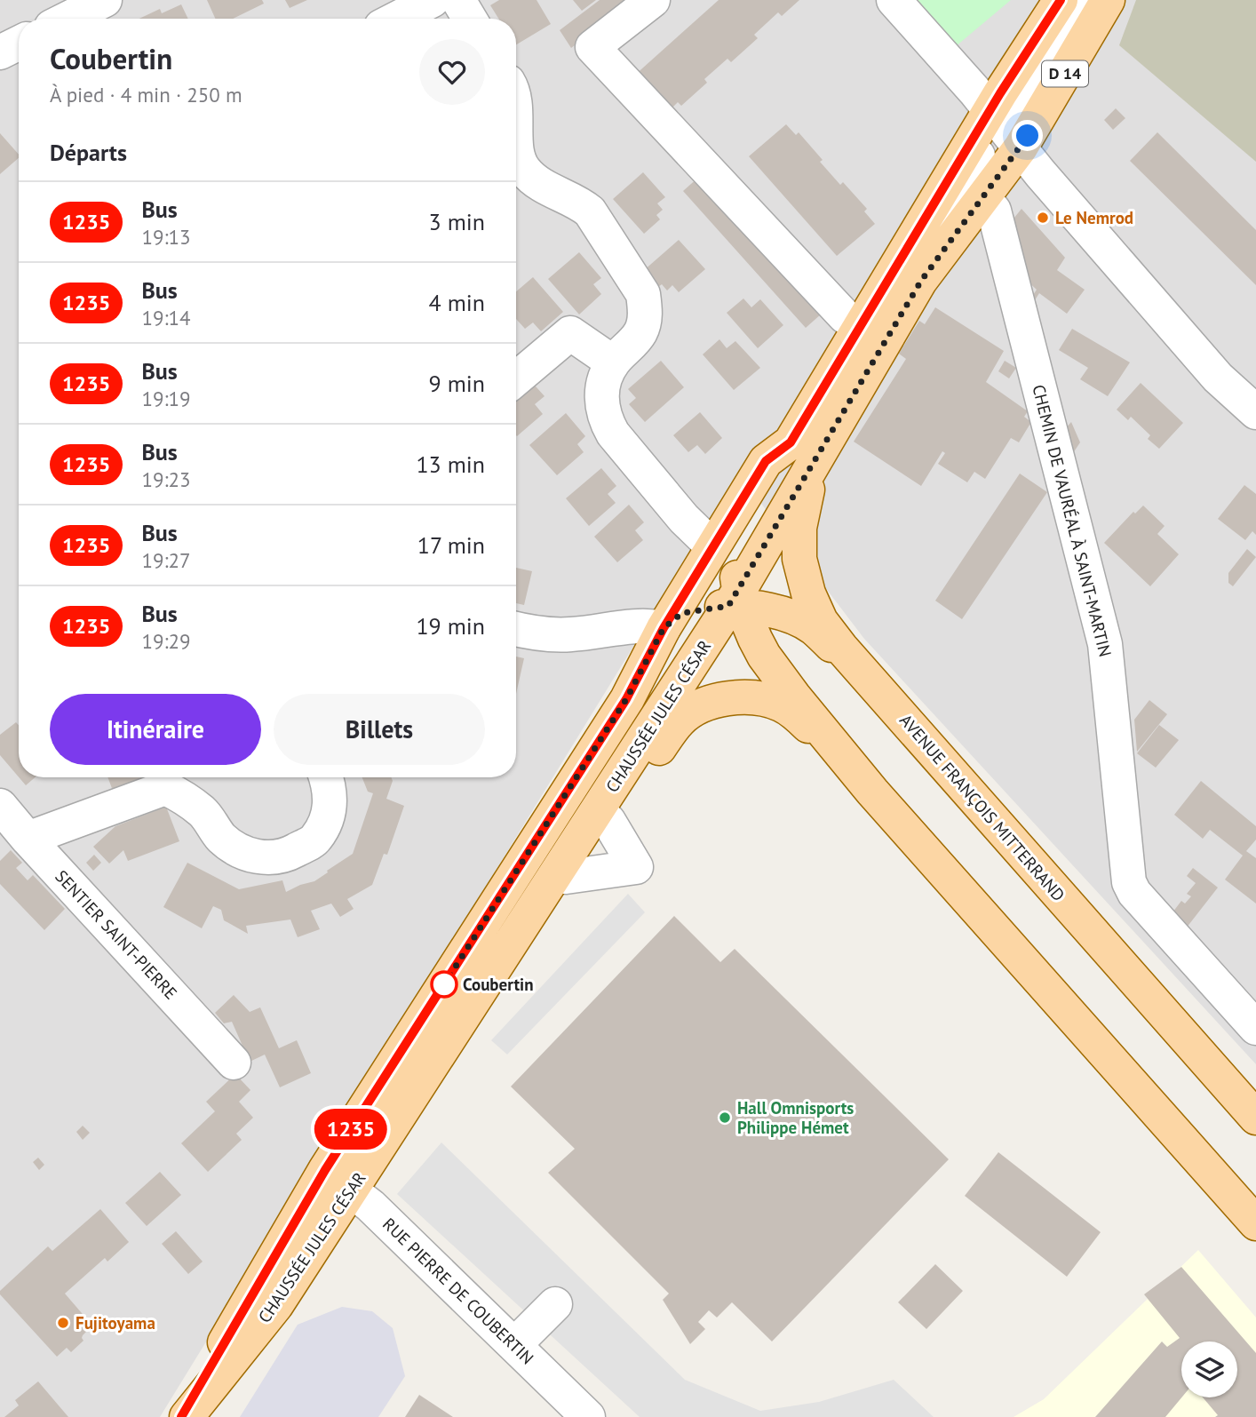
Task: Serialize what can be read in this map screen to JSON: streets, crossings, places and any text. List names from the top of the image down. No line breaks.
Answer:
{"streets":{"main road":["D 14","CHAUSSÉE JULES CÉSAR","AVENUE FRANÇOIS MITTERRAND"],"street":["CHEMIN DE VAURÉAL À SAINT-MARTIN","SENTIER SAINT-PIERRE","RUE PIERRE DE COUBERTIN"]},"crossings":[["CHEMIN DE VAURÉAL À SAINT-MARTIN","CHAUSSÉE JULES CÉSAR"],["CHAUSSÉE JULES CÉSAR","AVENUE FRANÇOIS MITTERRAND"],["CHAUSSÉE JULES CÉSAR","RUE PIERRE DE COUBERTIN"]],"places":["Le Nemrod","Coubertin","Hall Omnisports Philippe Hémet","Fujitoyama"],"lines":["bus line 1235"],"page":{"on_map":"1235","heading":[["Coubertin","À pied · 4 min · 250 m"],"Départs"],"list":[{"mark":"1235","name":"Bus","note":"19:13","value":"3 min"},{"mark":"1235","name":"Bus","note":"19:14","value":"4 min"},{"mark":"1235","name":"Bus","note":"19:19","value":"9 min"},{"mark":"1235","name":"Bus","note":"19:23","value":"13 min"},{"mark":"1235","name":"Bus","note":"19:27","value":"17 min"},{"mark":"1235","name":"Bus","note":"19:29","value":"19 min"}],"buttons":["Itinéraire","Billets"]}}
